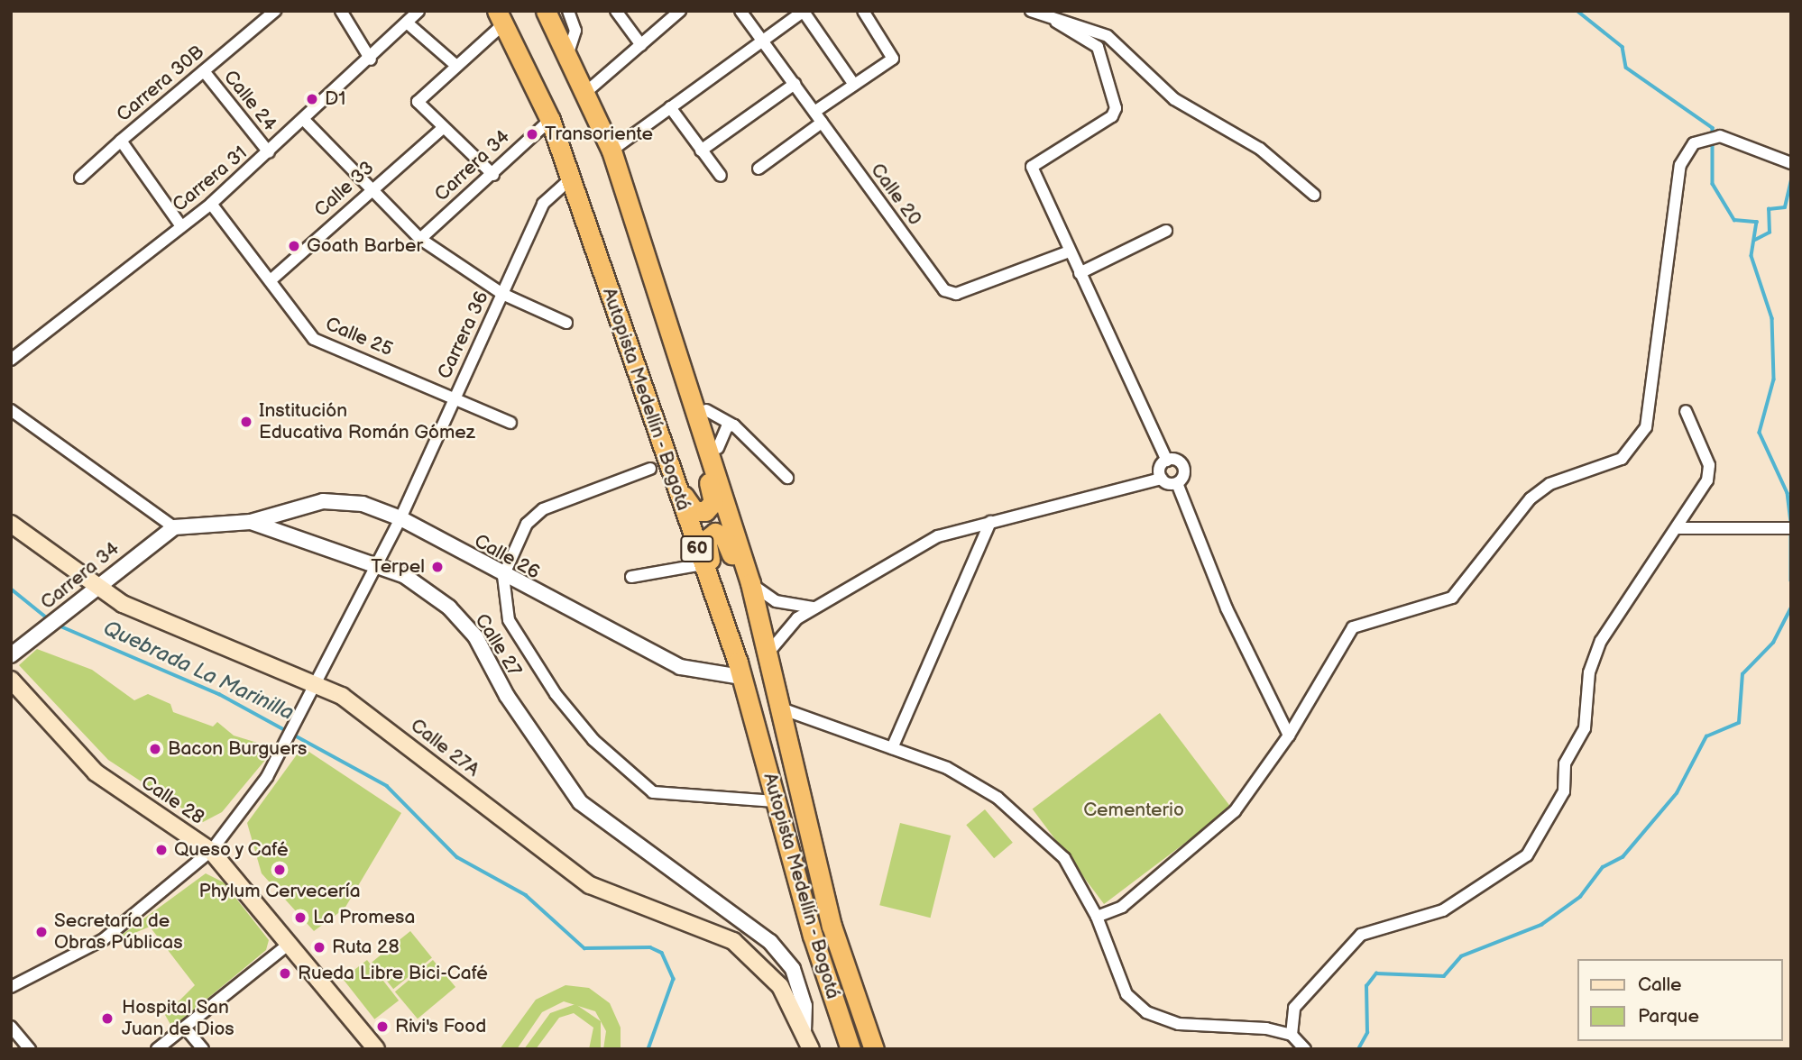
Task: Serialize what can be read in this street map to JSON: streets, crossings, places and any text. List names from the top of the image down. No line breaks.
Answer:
{"streets":{"highway":["Autopista Medellín - Bogotá","60"],"main road":["Calle 27A","Calle 28"],"street":["Carrera 30B","Calle 24","Carrera 34","Carrera 31","Calle 33","Calle 20","Carrera 36","Calle 25","Calle 26","Calle 27"]},"crossings":[["Carrera 30B","Calle 24"],["Carrera 30B","Carrera 31"],["Calle 24","Carrera 34"],["Calle 24","Carrera 31"],["Calle 24","Calle 33"],["Calle 24","Carrera 36"],["Carrera 34","Autopista Medellín - Bogotá"],["Carrera 34","Calle 27"],["Carrera 34","Calle 27A"],["Carrera 31","Calle 25"],["Calle 33","Calle 25"],["Carrera 36","Calle 25"],["Carrera 36","Autopista Medellín - Bogotá"],["Carrera 36","Calle 26"],["Carrera 36","Calle 27"],["Carrera 36","Calle 27A"],["Carrera 36","Calle 28"],["Autopista Medellín - Bogotá","Calle 26"],["Calle 26","Calle 27"],["Calle 27","Calle 27A"]],"water":["Quebrada La Marinilla"],"parks":["Cementerio"],"places":["D1","Transoriente","Goath Barber","Institución Educativa Román Gómez","Terpel","Bacon Burguers","Queso y Café","Phylum Cervecería","La Promesa","Secretaría de Obras Públicas","Ruta 28","Rueda Libre Bici-Café","Hospital San Juan de Dios","Rivi's Food"],"legend":["Calle","Parque"]}
